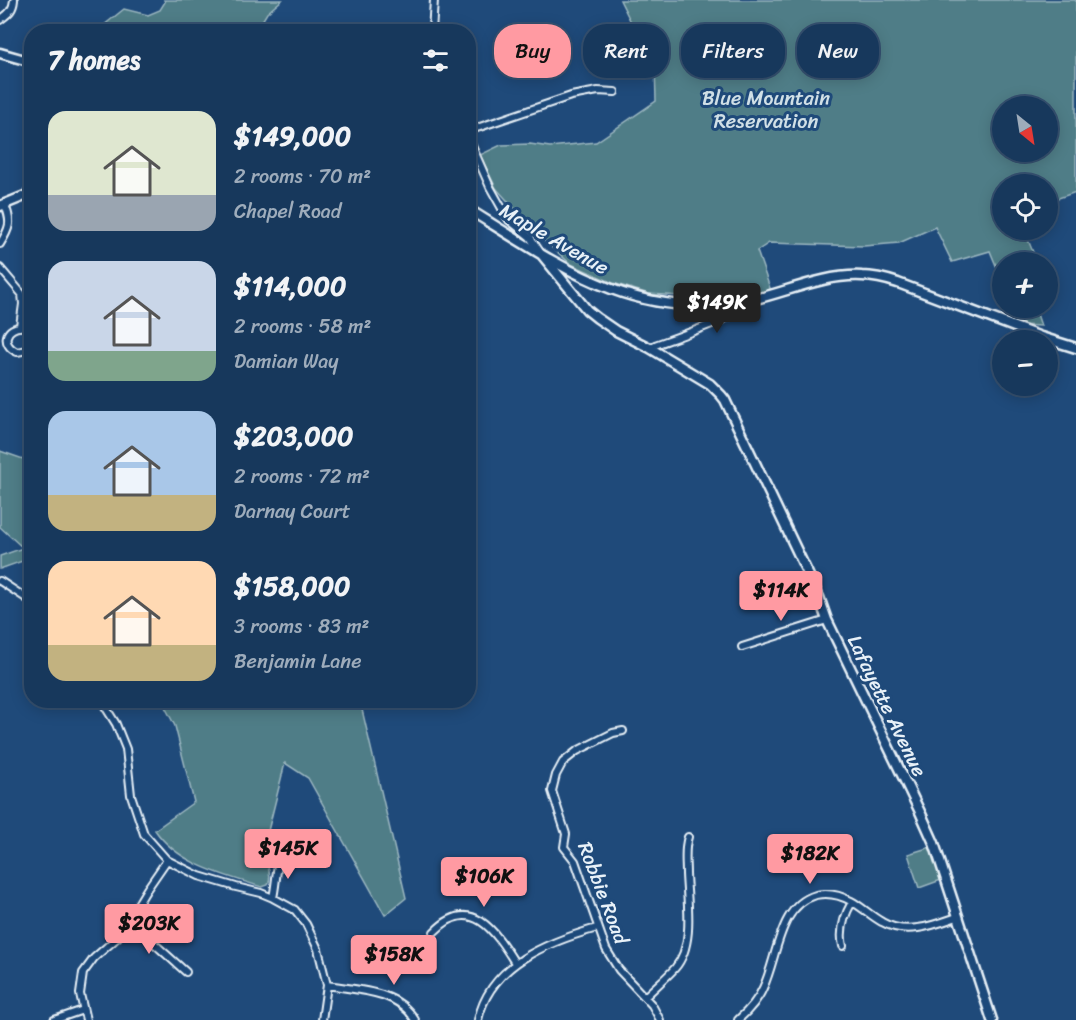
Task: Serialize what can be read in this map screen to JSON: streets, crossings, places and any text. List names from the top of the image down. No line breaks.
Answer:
{"streets":{"street":["Maple Avenue","Lafayette Avenue","Robbie Road"]},"crossings":[["Maple Avenue","Lafayette Avenue"]],"parks":["Blue Mountain Reservation"],"north":"bottom right","page":{"chip":["Buy","Rent","Filters","New"],"heading":"7 homes","map_buttons":["+","−"],"list":[{"name":"$149,000","note":"2 rooms · 70 m² · Chapel Road"},{"name":"$114,000","note":"2 rooms · 58 m² · Damian Way"},{"name":"$203,000","note":"2 rooms · 72 m² · Darnay Court"},{"name":"$158,000","note":"3 rooms · 83 m² · Benjamin Lane"}],"price":["$149K","$114K","$145K","$182K","$106K","$203K","$158K"]}}
